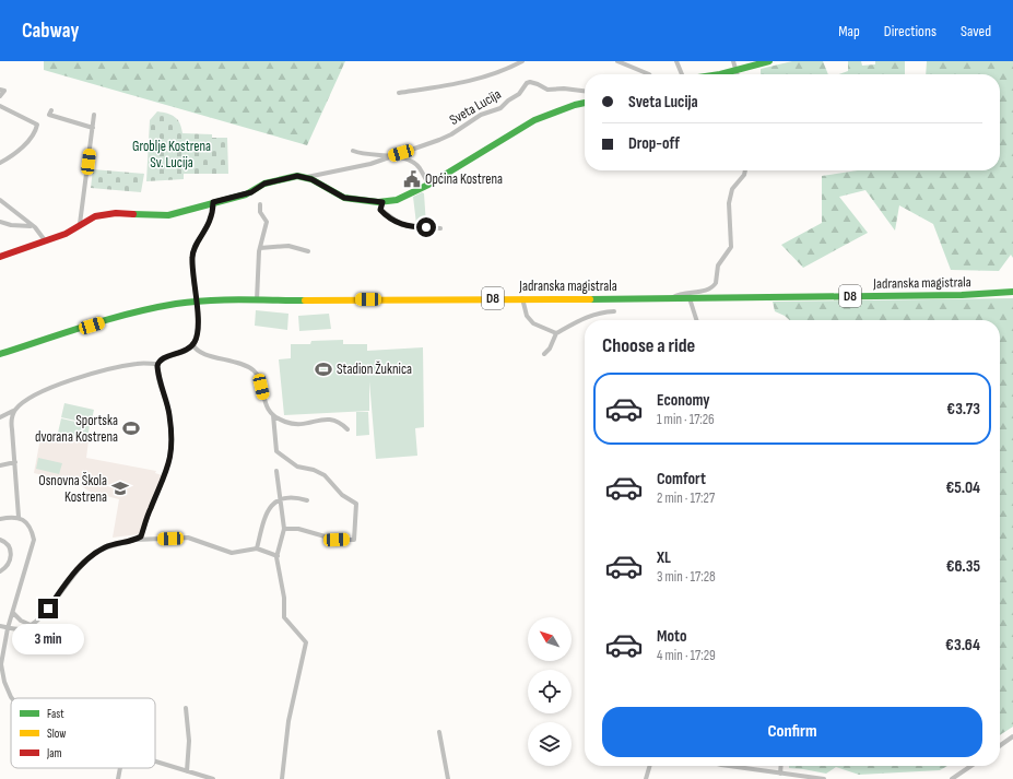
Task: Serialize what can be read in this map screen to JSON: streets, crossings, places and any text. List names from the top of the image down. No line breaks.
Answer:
{"streets":{"main road":["Sveta Lucija","Jadranska magistrala","D8"]},"parks":["Groblje Kostrena Sv. Lucija"],"places":{"public building":["Općina Kostrena"],"sports":["Stadion Žuknica","Sportska dvorana Kostrena"],"school or university":["Osnovna Škola Kostrena"]},"legend":["Fast","Slow","Jam"],"north":"top left","page":{"header":"Cabway","nav":["Map","Directions","Saved"],"banner":["Sveta Lucija","Drop-off"],"heading":"Choose a ride","list":[{"name":"Economy","note":"1 min · 17:26","value":"€3.73"},{"name":"Comfort","note":"2 min · 17:27","value":"€5.04"},{"name":"XL","note":"3 min · 17:28","value":"€6.35"},{"name":"Moto","note":"4 min · 17:29","value":"€3.64"}],"bubble":"3 min","buttons":"Confirm"}}
